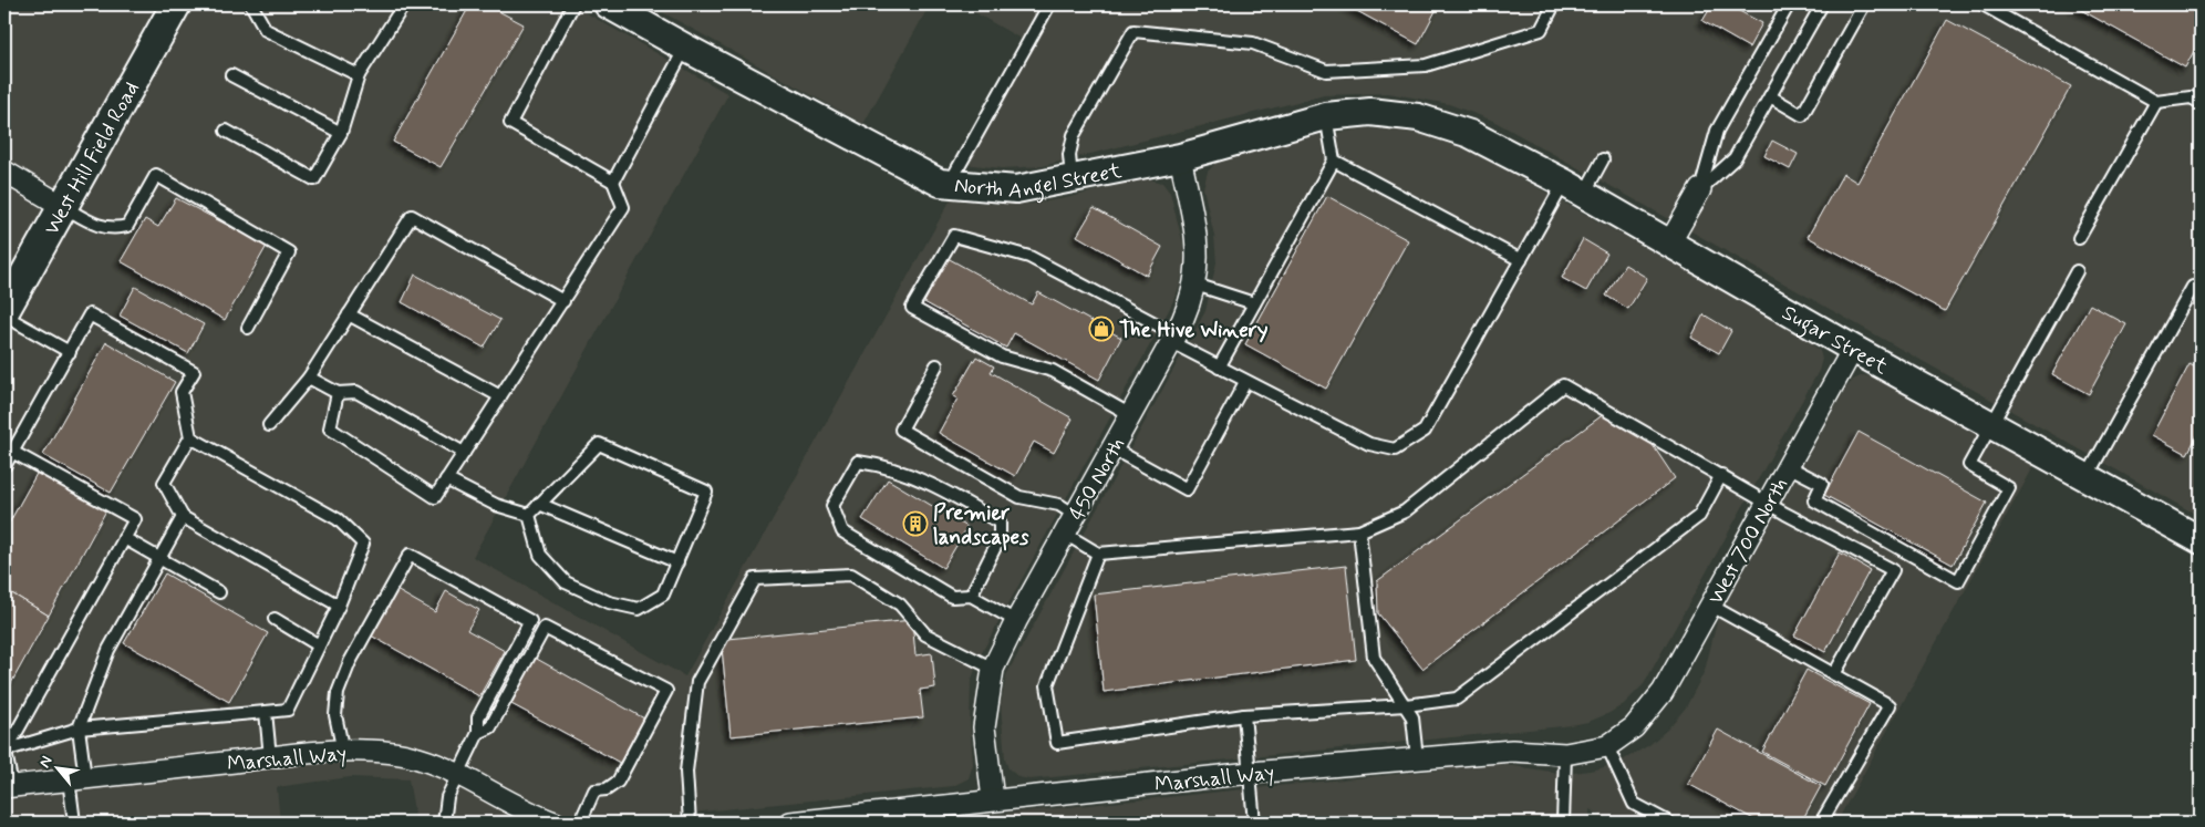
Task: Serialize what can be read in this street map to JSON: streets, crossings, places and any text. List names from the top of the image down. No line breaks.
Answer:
{"streets":{"main road":["West Hill Field Road"],"street":["North Angel Street","Sugar Street","450 North","West 700 North","Marshall Way"]},"crossings":[["North Angel Street","Sugar Street"],["North Angel Street","450 North"],["Sugar Street","West 700 North"],["450 North","Marshall Way"],["West 700 North","Marshall Way"]],"places":{"shop":["The Hive Winery"],"building":["Premier landscapes"]},"north":"top left"}
